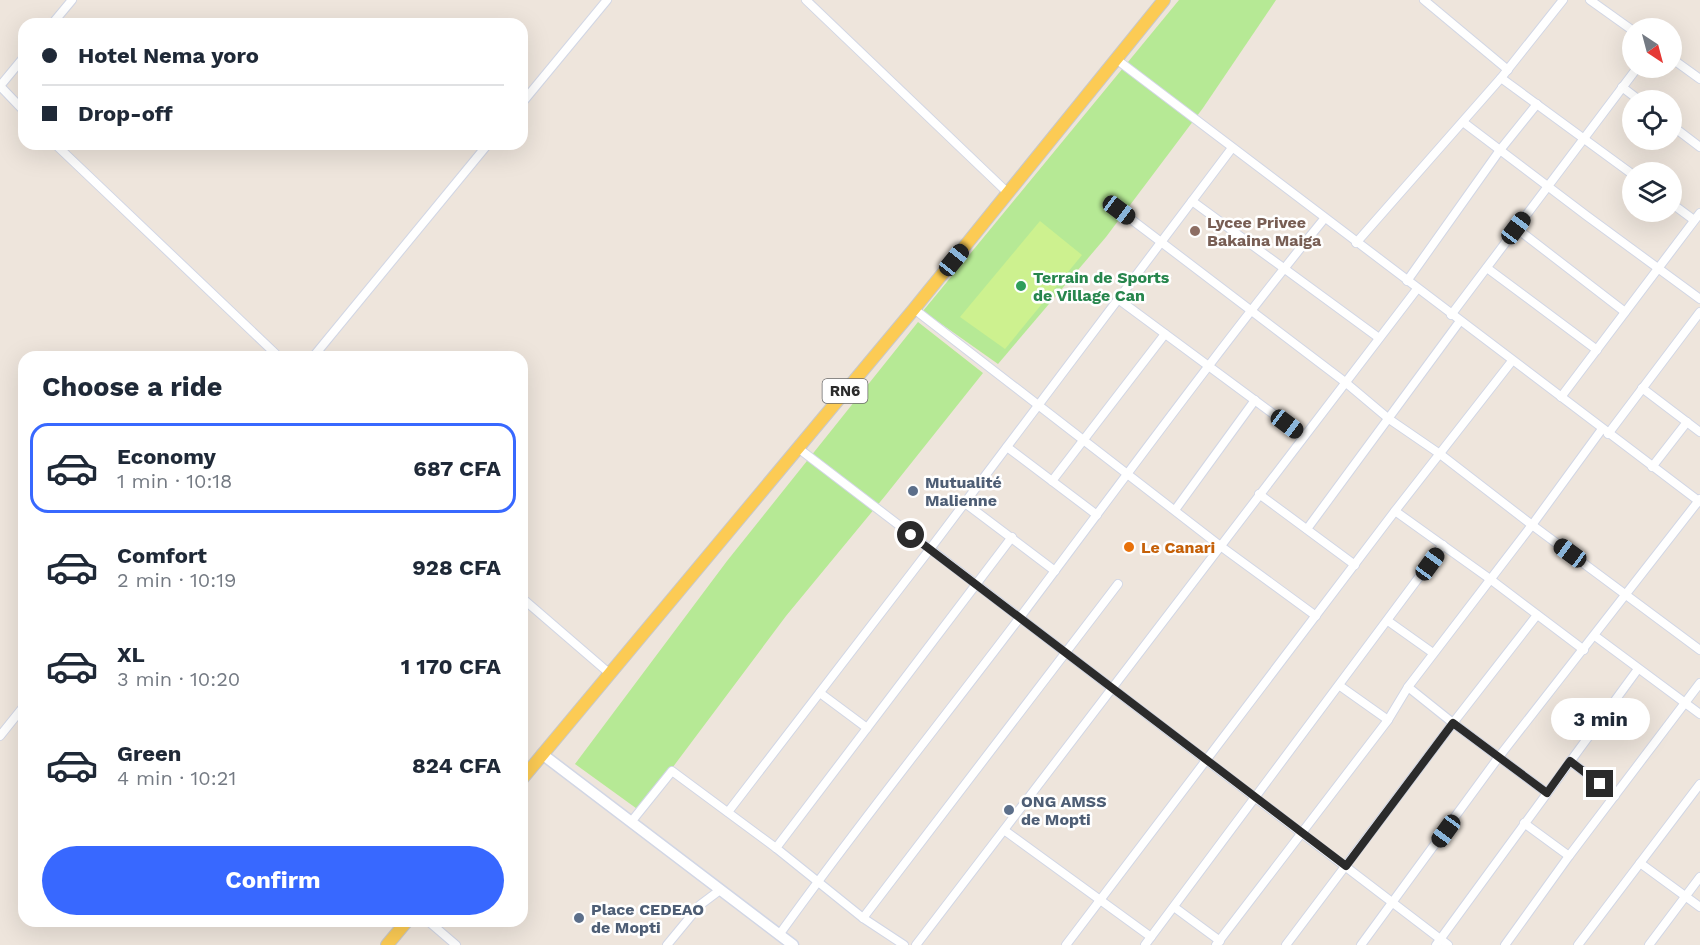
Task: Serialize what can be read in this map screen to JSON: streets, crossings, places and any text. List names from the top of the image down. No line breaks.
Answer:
{"streets":{"main road":["RN6"]},"places":["Lycee Privee Bakaina Maiga","Terrain de Sports de Village Can","Mutualité Malienne","Le Canari","ONG AMSS de Mopti","Place CEDEAO de Mopti"],"north":"bottom right","page":{"banner":["Hotel Nema yoro","Drop-off"],"heading":"Choose a ride","list":[{"name":"Economy","note":"1 min · 10:18","value":"687 CFA"},{"name":"Comfort","note":"2 min · 10:19","value":"928 CFA"},{"name":"XL","note":"3 min · 10:20","value":"1 170 CFA"},{"name":"Green","note":"4 min · 10:21","value":"824 CFA"}],"bubble":"3 min","buttons":"Confirm"}}
